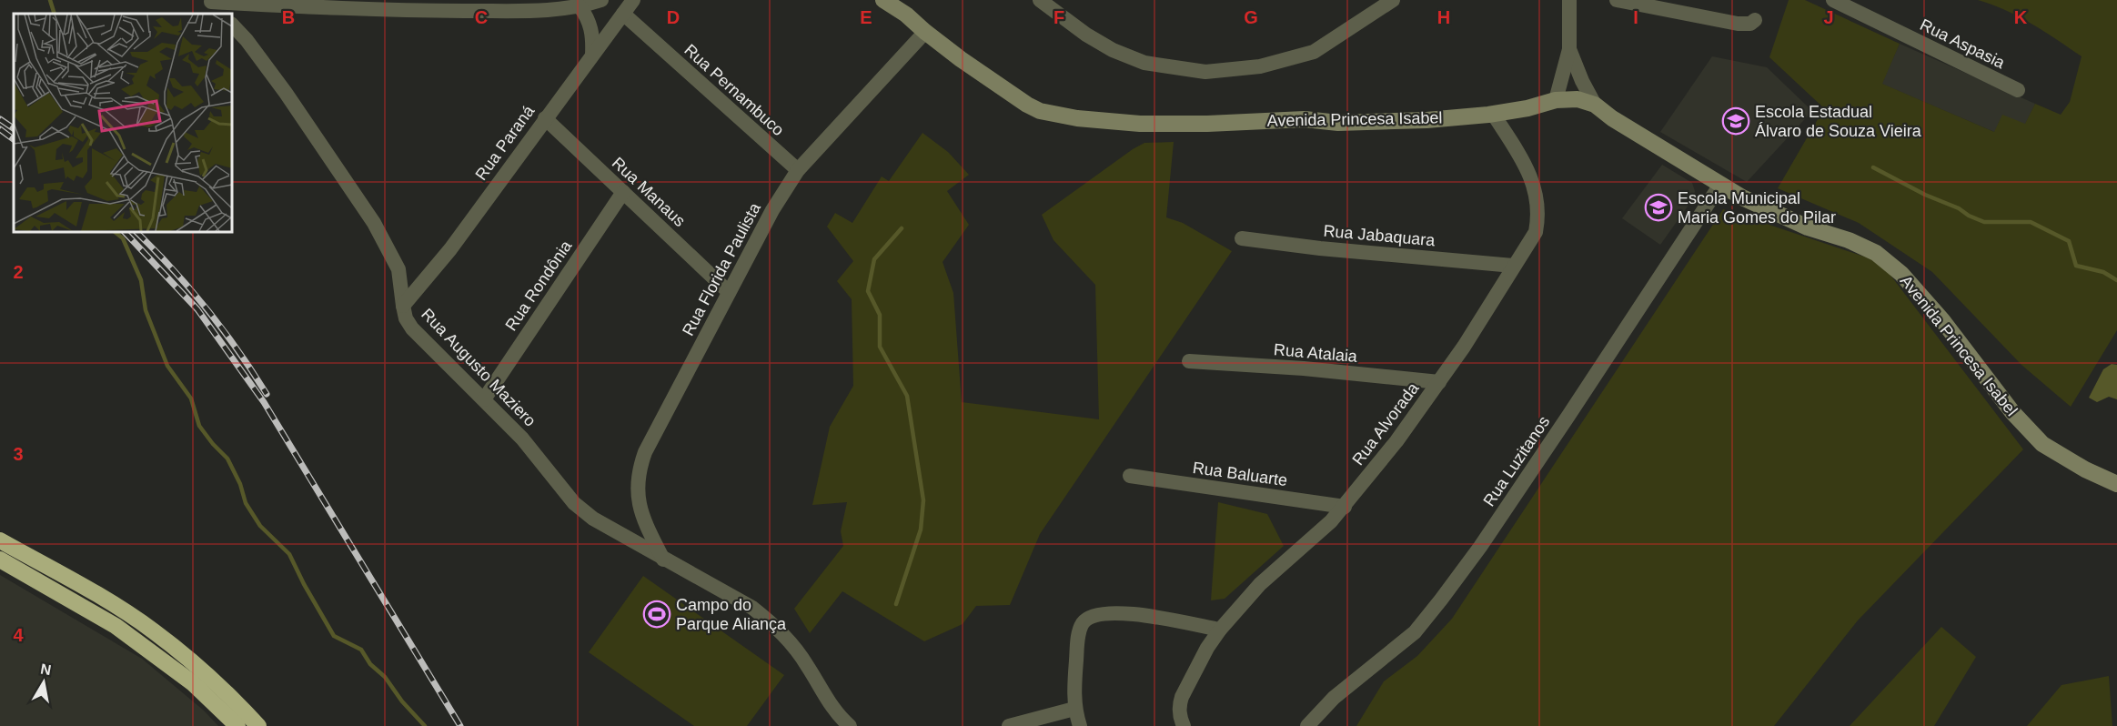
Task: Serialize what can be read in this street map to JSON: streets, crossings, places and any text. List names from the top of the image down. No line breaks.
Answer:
{"streets":{"main road":["Avenida Princesa Isabel"],"street":["Rua Aspasia","Rua Pernambuco","Rua Paraná","Rua Manaus","Rua Jabaquara","Rua Florida Paulista","Rua Rondônia","Rua Atalaia","Rua Augusto Maziero","Rua Alvorada","Rua Luzitanos","Rua Baluarte"]},"crossings":[["Rua Pernambuco","Rua Paraná"],["Rua Pernambuco","Rua Florida Paulista"],["Avenida Princesa Isabel","Rua Florida Paulista"],["Avenida Princesa Isabel","Rua Alvorada"],["Avenida Princesa Isabel","Rua Luzitanos"],["Rua Paraná","Rua Manaus"],["Rua Paraná","Rua Augusto Maziero"],["Rua Manaus","Rua Florida Paulista"],["Rua Manaus","Rua Rondônia"],["Rua Jabaquara","Rua Alvorada"],["Rua Florida Paulista","Rua Augusto Maziero"],["Rua Rondônia","Rua Augusto Maziero"],["Rua Atalaia","Rua Alvorada"],["Rua Alvorada","Rua Baluarte"]],"places":{"school or university":["Escola Estadual Álvaro de Souza Vieira","Escola Municipal Maria Gomes do Pilar"],"sports":["Campo do Parque Aliança"]},"north":"top","grid":{"columns":["B","C","D","E","F","G","H","I","J","K"],"rows":["2","3","4"]}}
